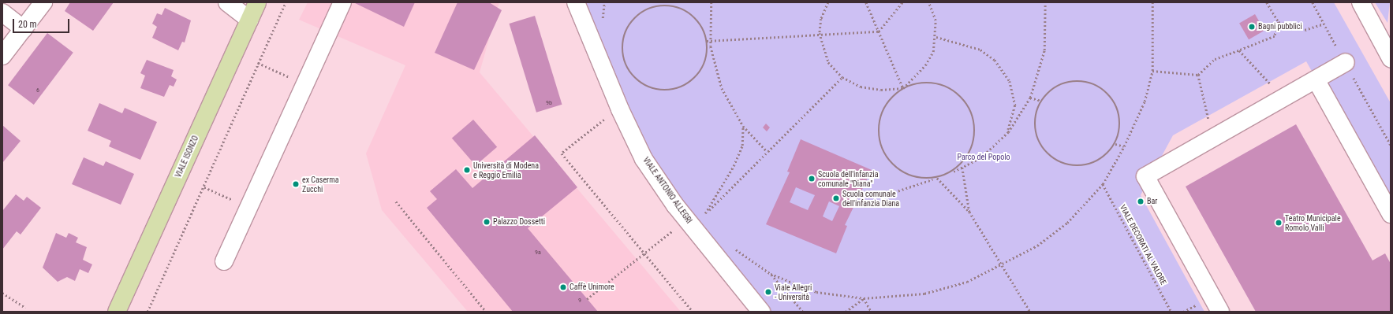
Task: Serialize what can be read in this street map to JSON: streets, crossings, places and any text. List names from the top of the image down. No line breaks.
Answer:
{"streets":{"main road":["VIALE ISONZO"],"street":["VIALE ANTONIO ALLEGRI"],"path":["VIALE DECORATI AL VALORE"]},"parks":["Parco del Popolo"],"places":["Bagni pubblici","Università di Modena e Reggio Emilia","Scuola dell'infanzia comunale \"Diana\"","ex Caserma Zucchi","Scuola comunale dell'infanzia Diana","Bar","Palazzo Dossetti","Teatro Municipale Romolo Valli","Caffè Unimore","Viale Allegri - Università"],"house_numbers":["6","9b","9a","9"],"scale_bar":"20 m"}
